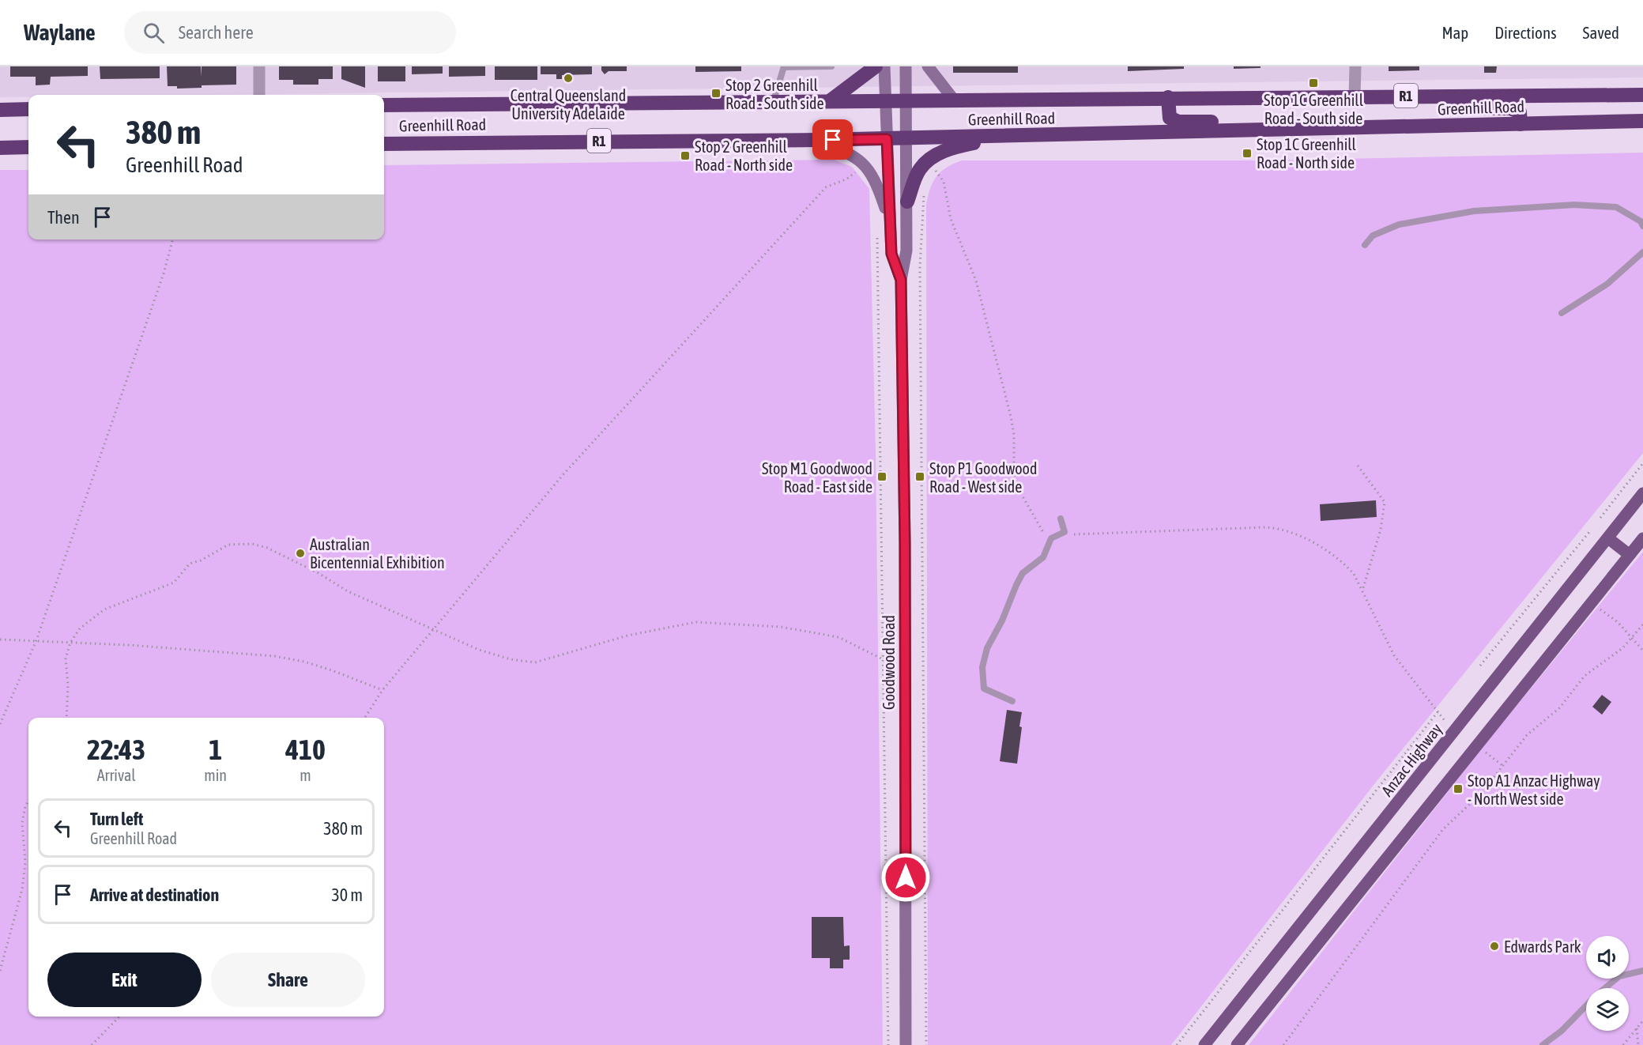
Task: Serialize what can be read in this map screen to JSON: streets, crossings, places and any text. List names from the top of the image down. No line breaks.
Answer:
{"streets":{"highway":["R1","Greenhill Road"],"main road":["Goodwood Road","Anzac Highway"]},"crossings":[["Greenhill Road","Goodwood Road"]],"places":{"other":["Central Queensland University Adelaide","Australian Bicentennial Exhibition","Edwards Park"],"transit":["Stop 1C Greenhill Road - South side","Stop 2 Greenhill Road - South side","Stop 1C Greenhill Road - North side","Stop 2 Greenhill Road - North side","Stop M1 Goodwood Road - East side","Stop P1 Goodwood Road - West side","Stop A1 Anzac Highway - North West side"]},"page":{"header":"Waylane","search":"Search here","nav":["Map","Directions","Saved"],"turn":["380 m","Greenhill Road"],"then":"Then","eta":["22:43","Arrival","1","min","410","m"],"list":[{"name":"Turn left","note":"Greenhill Road","value":"380 m"},{"name":"Arrive at destination","value":"30 m"}],"buttons":["Exit","Share"]}}
